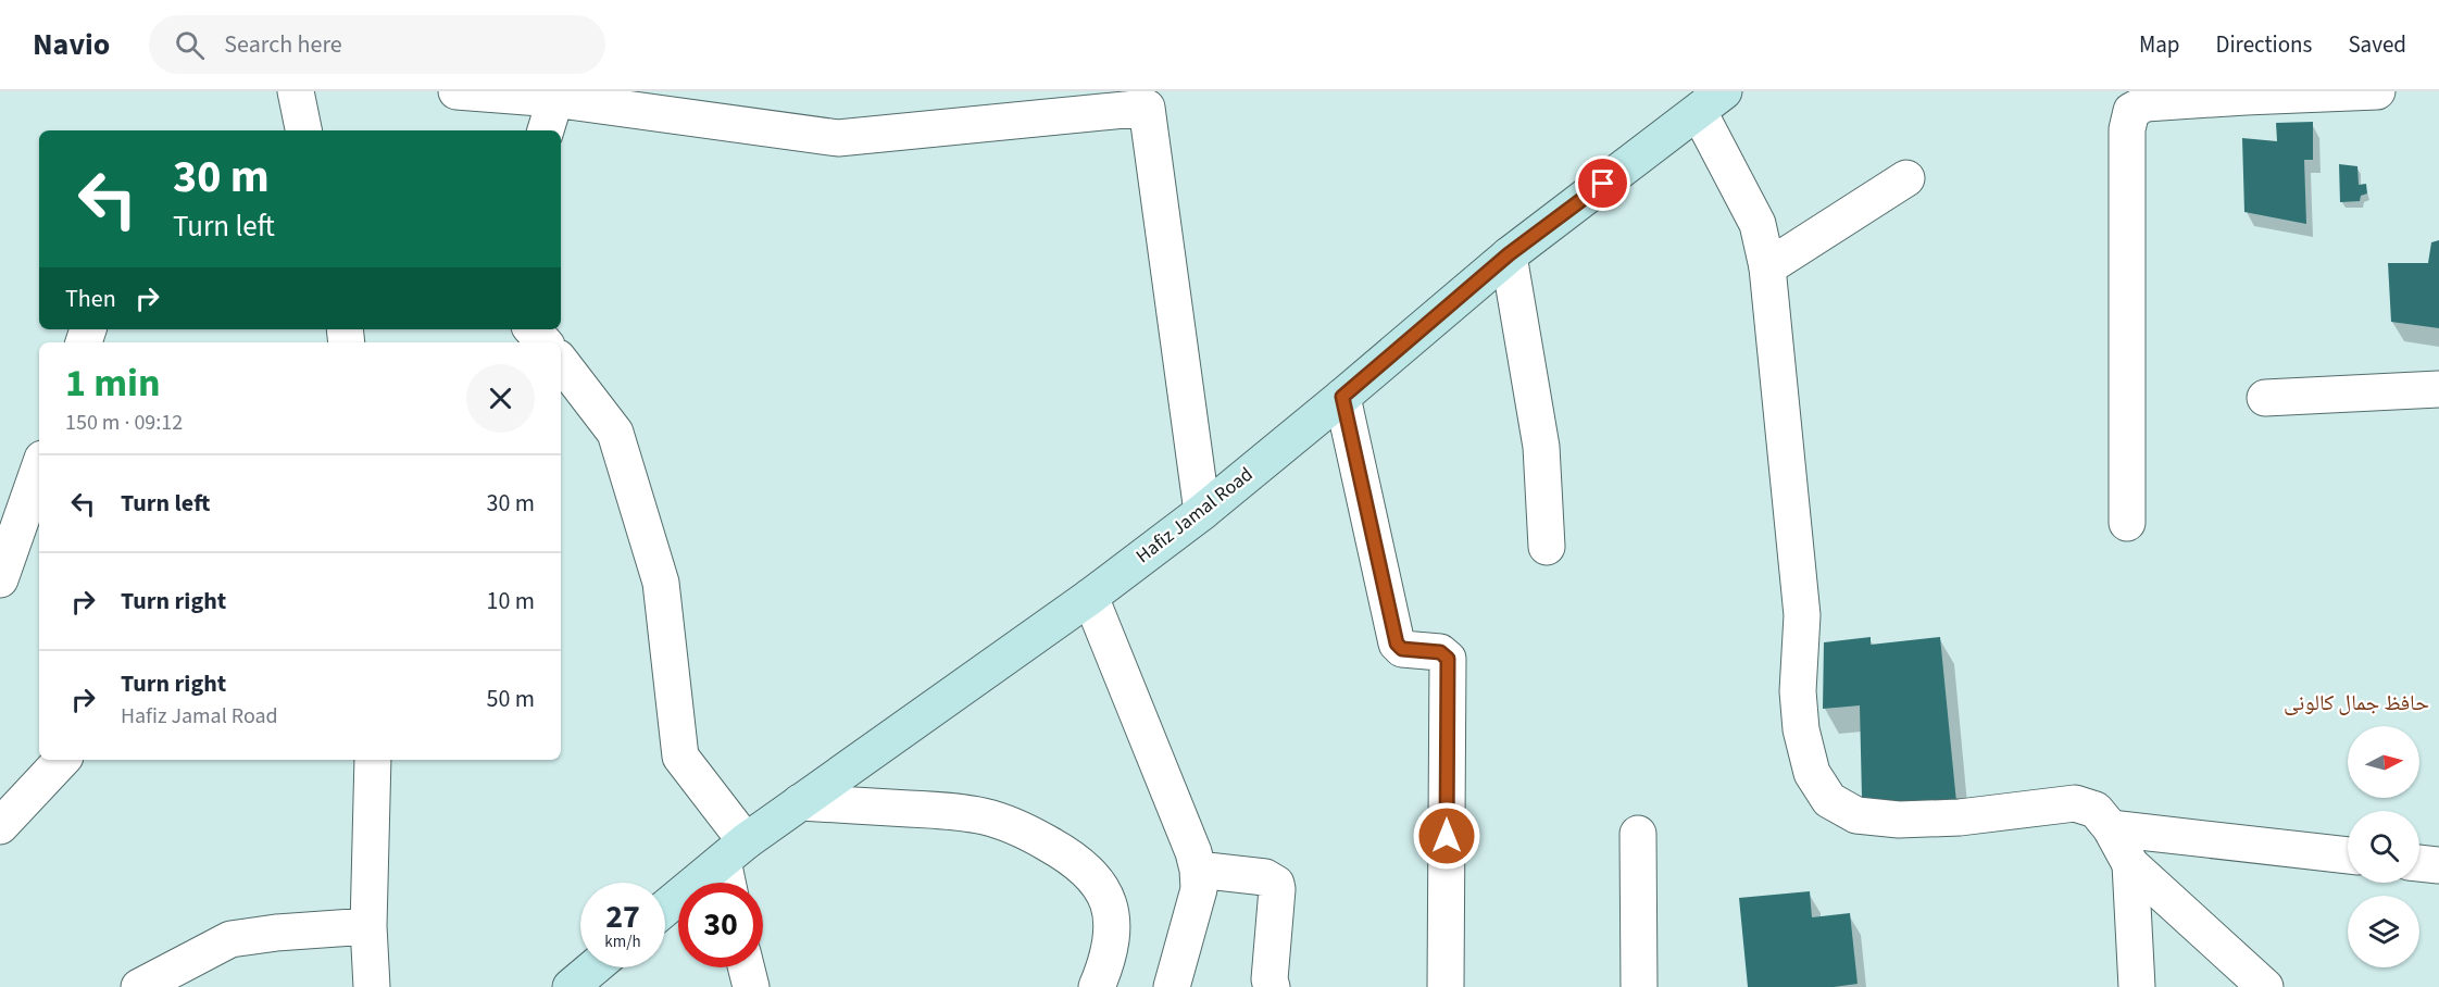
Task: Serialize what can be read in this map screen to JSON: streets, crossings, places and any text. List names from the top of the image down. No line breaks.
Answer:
{"streets":{"main road":["Hafiz Jamal Road"]},"districts":["حافظ جمال کالونی"],"north":"right","page":{"header":"Navio","search":"Search here","nav":["Map","Directions","Saved"],"turn":["30 m","Turn left"],"then":"Then","heading":["1 min","150 m · 09:12"],"list":[{"name":"Turn left","value":"30 m"},{"name":"Turn right","value":"10 m"},{"name":"Turn right","note":"Hafiz Jamal Road","value":"50 m"}],"speed":"27 km/h","limit":"30"}}
